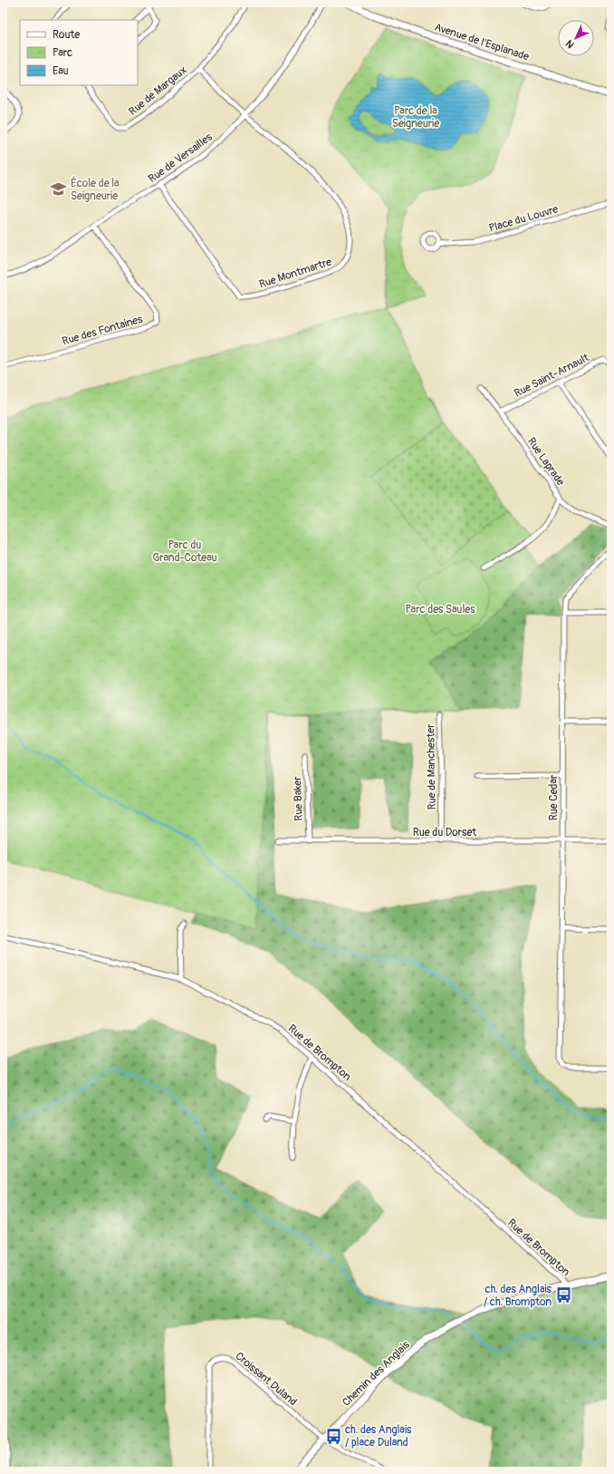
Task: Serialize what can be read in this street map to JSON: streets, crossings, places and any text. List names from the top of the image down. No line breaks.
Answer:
{"streets":{"street":["Avenue de l'Esplanade","Rue de Margaux","Rue de Versailles","Place du Louvre","Rue Montmartre","Rue des Fontaines","Rue Saint-Arnault","Rue Laprade","Rue de Manchester","Rue Cedar","Rue Baker","Rue du Dorset","Rue de Brompton","Chemin des Anglais","Croissant Duland"]},"crossings":[["Rue de Margaux","Rue de Versailles"],["Rue de Margaux","Rue Montmartre"],["Rue de Versailles","Rue Montmartre"],["Rue de Versailles","Rue des Fontaines"],["Rue Saint-Arnault","Rue Laprade"],["Rue de Manchester","Rue du Dorset"],["Rue Cedar","Rue du Dorset"],["Rue Baker","Rue du Dorset"],["Rue de Brompton","Chemin des Anglais"],["Chemin des Anglais","Croissant Duland"]],"parks":["Parc de la Seigneurie","Parc du Grand-Coteau","Parc des Saules"],"places":{"school or university":["École de la Seigneurie"],"bus stop":["ch. des Anglais / ch. Brompton","ch. des Anglais / place Duland"]},"legend":["Route","Parc","Eau"],"north":"bottom left"}
